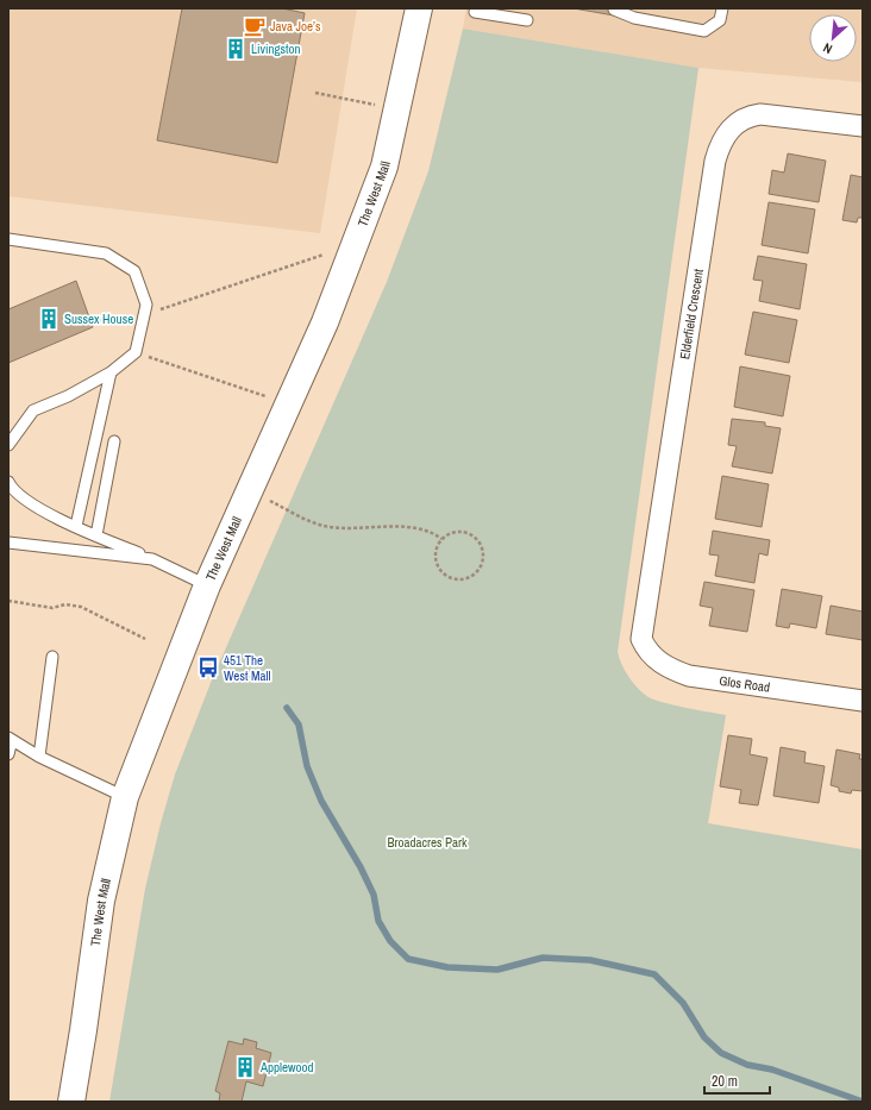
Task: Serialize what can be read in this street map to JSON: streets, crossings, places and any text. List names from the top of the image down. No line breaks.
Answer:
{"streets":{"main road":["The West Mall"],"street":["Elderfield Crescent","Glos Road"]},"crossings":[["Elderfield Crescent","Glos Road"]],"parks":["Broadacres Park"],"places":{"cafe":["Java Joe’s"],"building":["Livingston","Sussex House","Applewood"],"bus stop":["451 The West Mall"]},"scale_bar":"20 m","north":"bottom left"}
